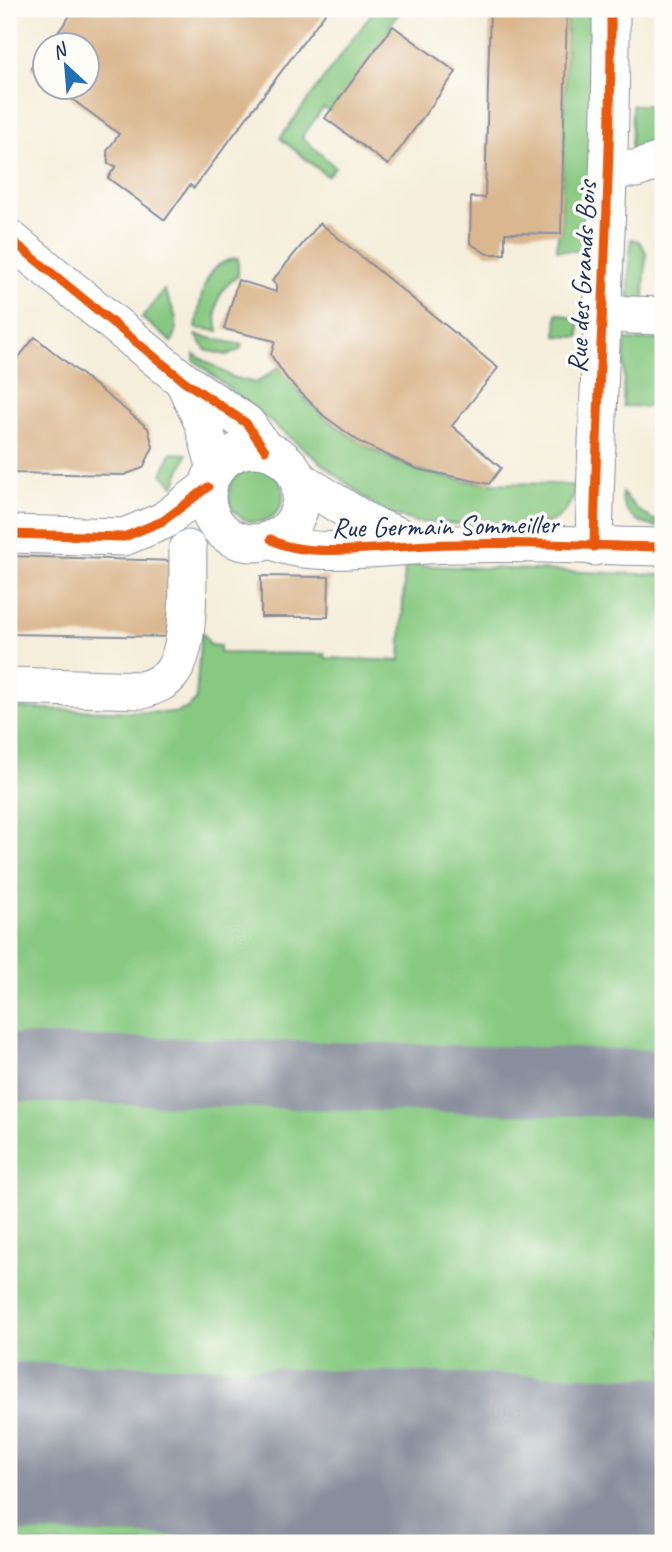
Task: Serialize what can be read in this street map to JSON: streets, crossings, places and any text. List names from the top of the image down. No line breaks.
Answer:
{"streets":{"street":["Rue des Grands Bois","Rue Germain Sommeiller"]},"crossings":[["Rue des Grands Bois","Rue Germain Sommeiller"]],"north":"top left"}
